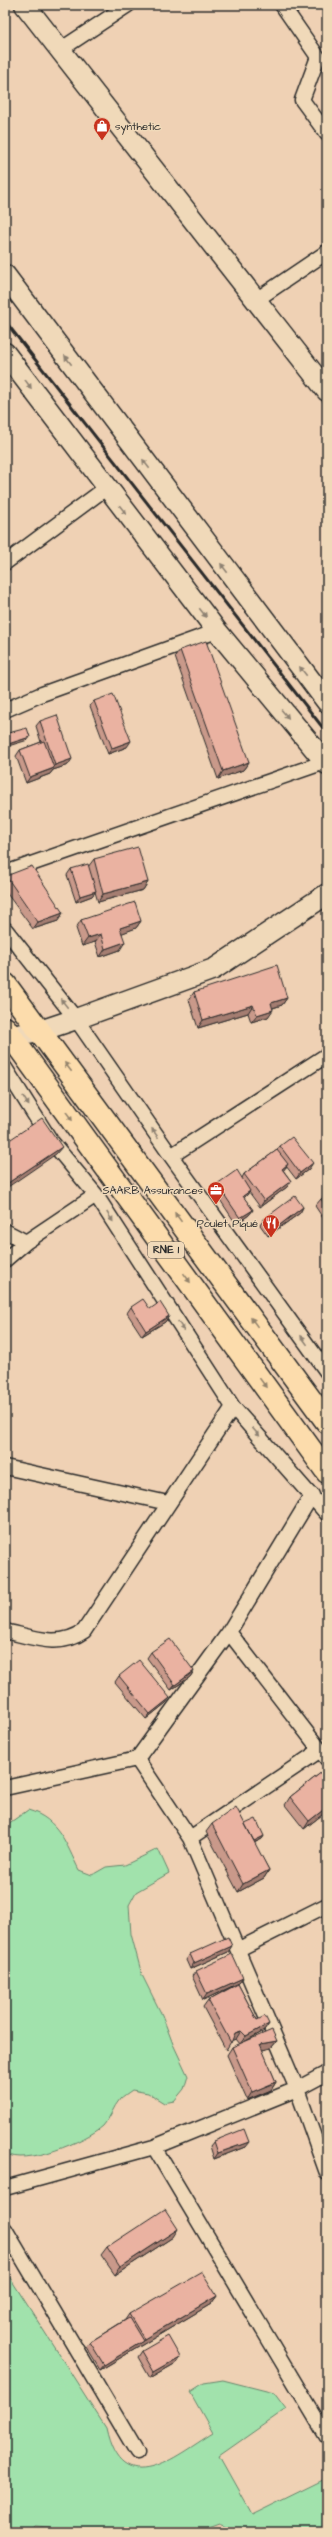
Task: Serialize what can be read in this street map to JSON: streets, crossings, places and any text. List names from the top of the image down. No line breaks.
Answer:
{"streets":{"highway":["RNIE 1"]},"places":{"shop":["synthetic"],"office":["SAARB Assurances"],"restaurant":["Poulet Piqué"]}}
